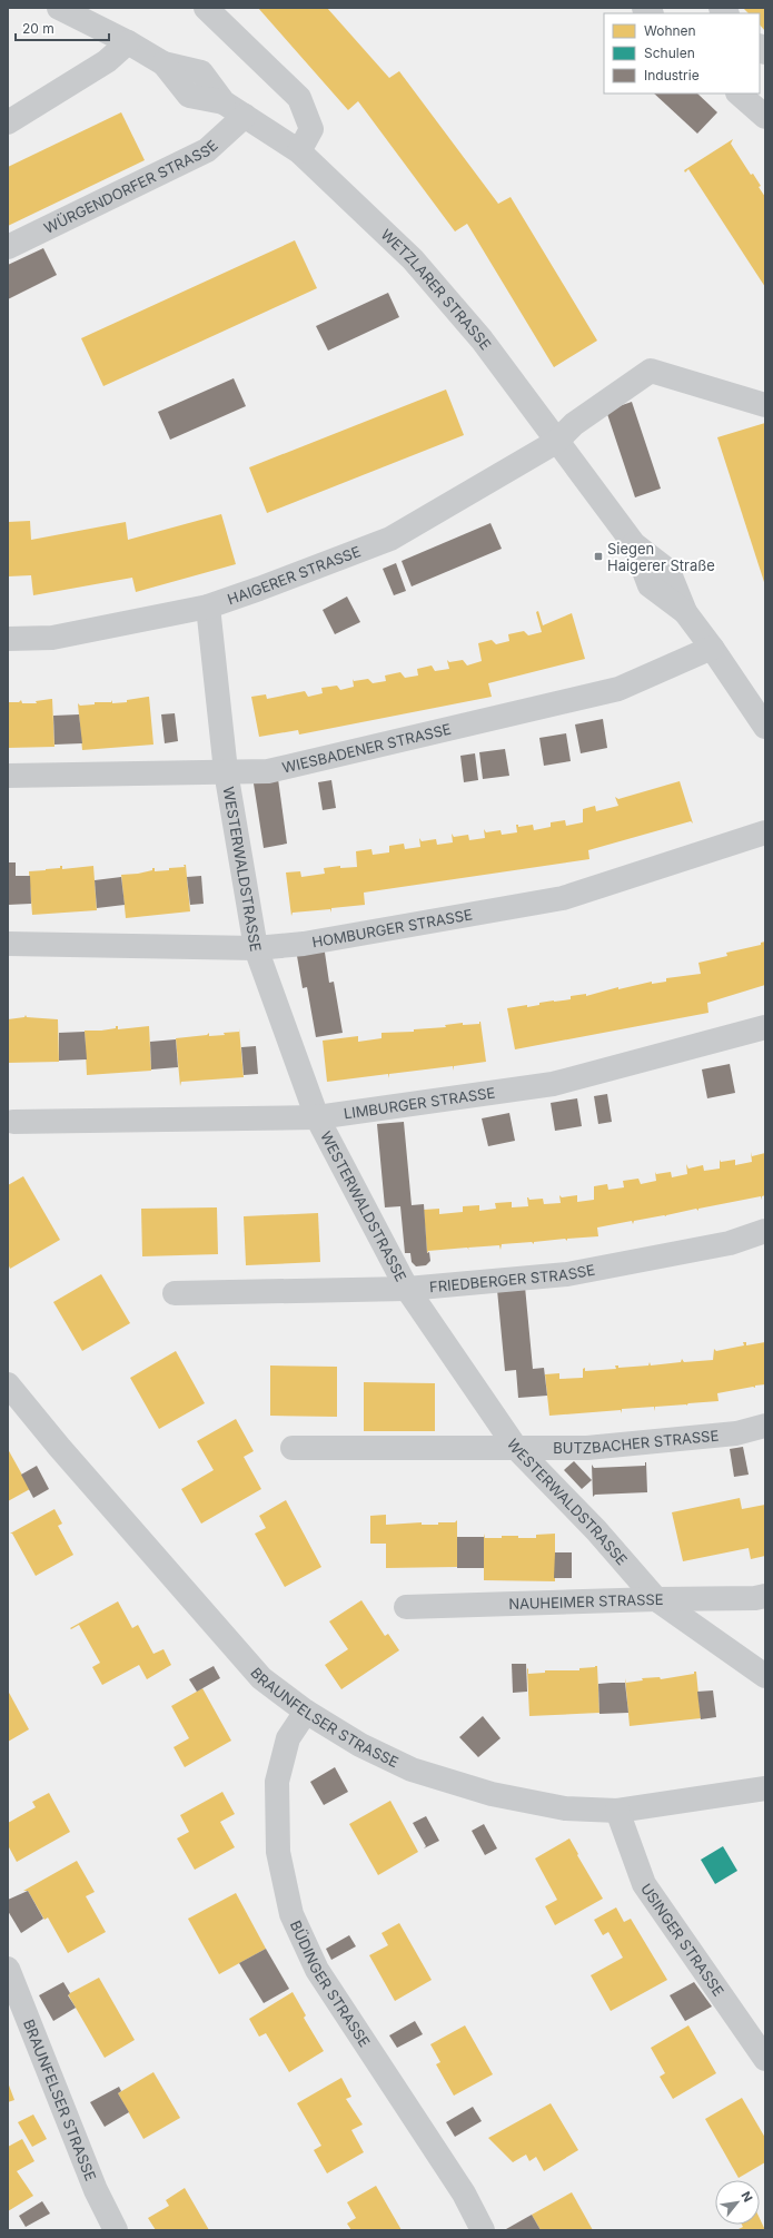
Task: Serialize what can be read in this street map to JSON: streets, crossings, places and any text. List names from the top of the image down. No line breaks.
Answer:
{"streets":{"street":["WÜRGENDORFER STRASSE","WETZLARER STRASSE","HAIGERER STRASSE","WIESBADENER STRASSE","WESTERWALDSTRASSE","HOMBURGER STRASSE","LIMBURGER STRASSE","FRIEDBERGER STRASSE","BUTZBACHER STRASSE","NAUHEIMER STRASSE","BRAUNFELSER STRASSE","USINGER STRASSE","BÜDINGER STRASSE"]},"crossings":[["WÜRGENDORFER STRASSE","WETZLARER STRASSE"],["WETZLARER STRASSE","HAIGERER STRASSE"],["WETZLARER STRASSE","WIESBADENER STRASSE"],["HAIGERER STRASSE","WESTERWALDSTRASSE"],["WIESBADENER STRASSE","WESTERWALDSTRASSE"],["WESTERWALDSTRASSE","HOMBURGER STRASSE"],["WESTERWALDSTRASSE","LIMBURGER STRASSE"],["WESTERWALDSTRASSE","FRIEDBERGER STRASSE"],["WESTERWALDSTRASSE","BUTZBACHER STRASSE"],["WESTERWALDSTRASSE","NAUHEIMER STRASSE"],["BRAUNFELSER STRASSE","USINGER STRASSE"],["BRAUNFELSER STRASSE","BÜDINGER STRASSE"]],"places":{"transit":["Siegen Haigerer Straße"]},"legend":["Wohnen","Schulen","Industrie"],"scale_bar":"20 m","north":"top right"}
